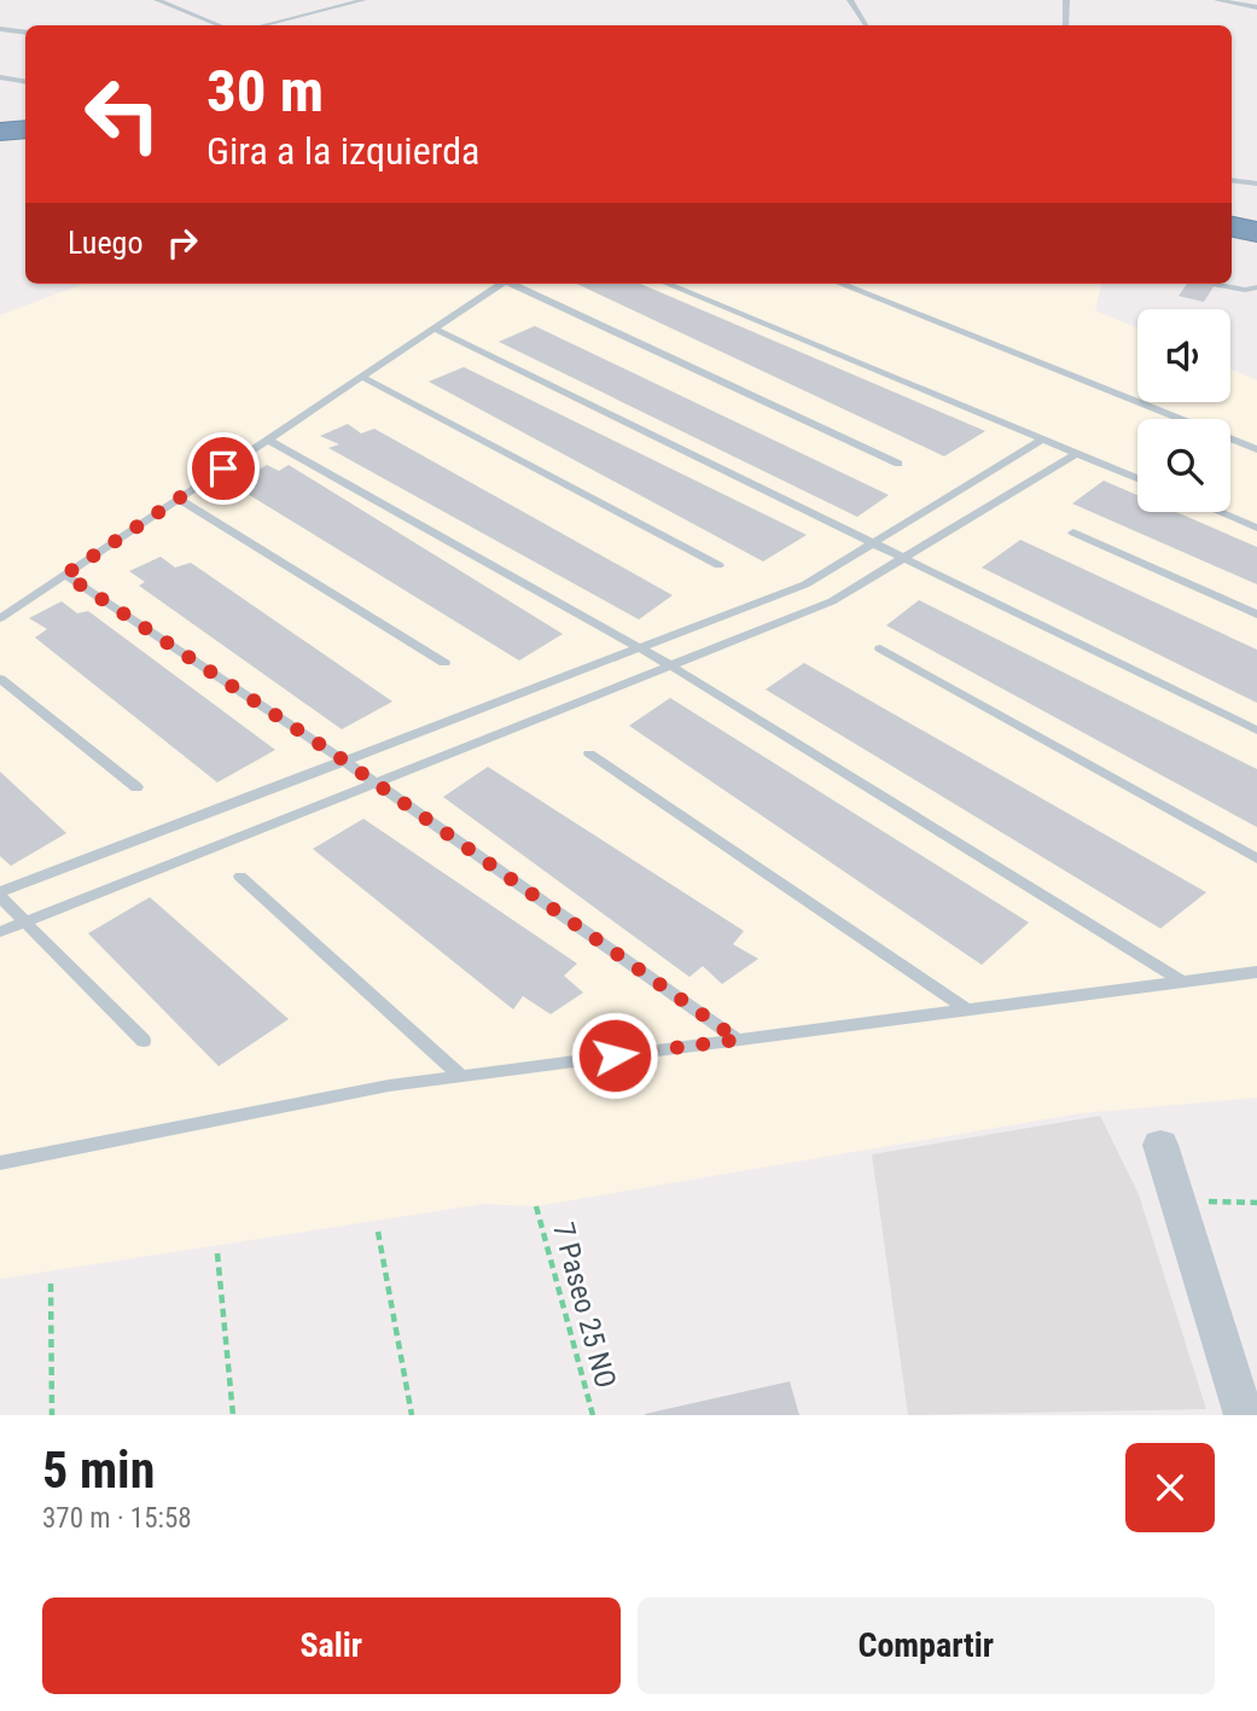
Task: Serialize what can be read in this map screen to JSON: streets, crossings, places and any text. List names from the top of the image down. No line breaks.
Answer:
{"streets":{"path":["7 Paseo 25 NO"]},"page":{"turn":["30 m","Gira a la izquierda"],"then":"Luego","heading":["5 min","370 m · 15:58"],"buttons":["Salir","Compartir"]}}
